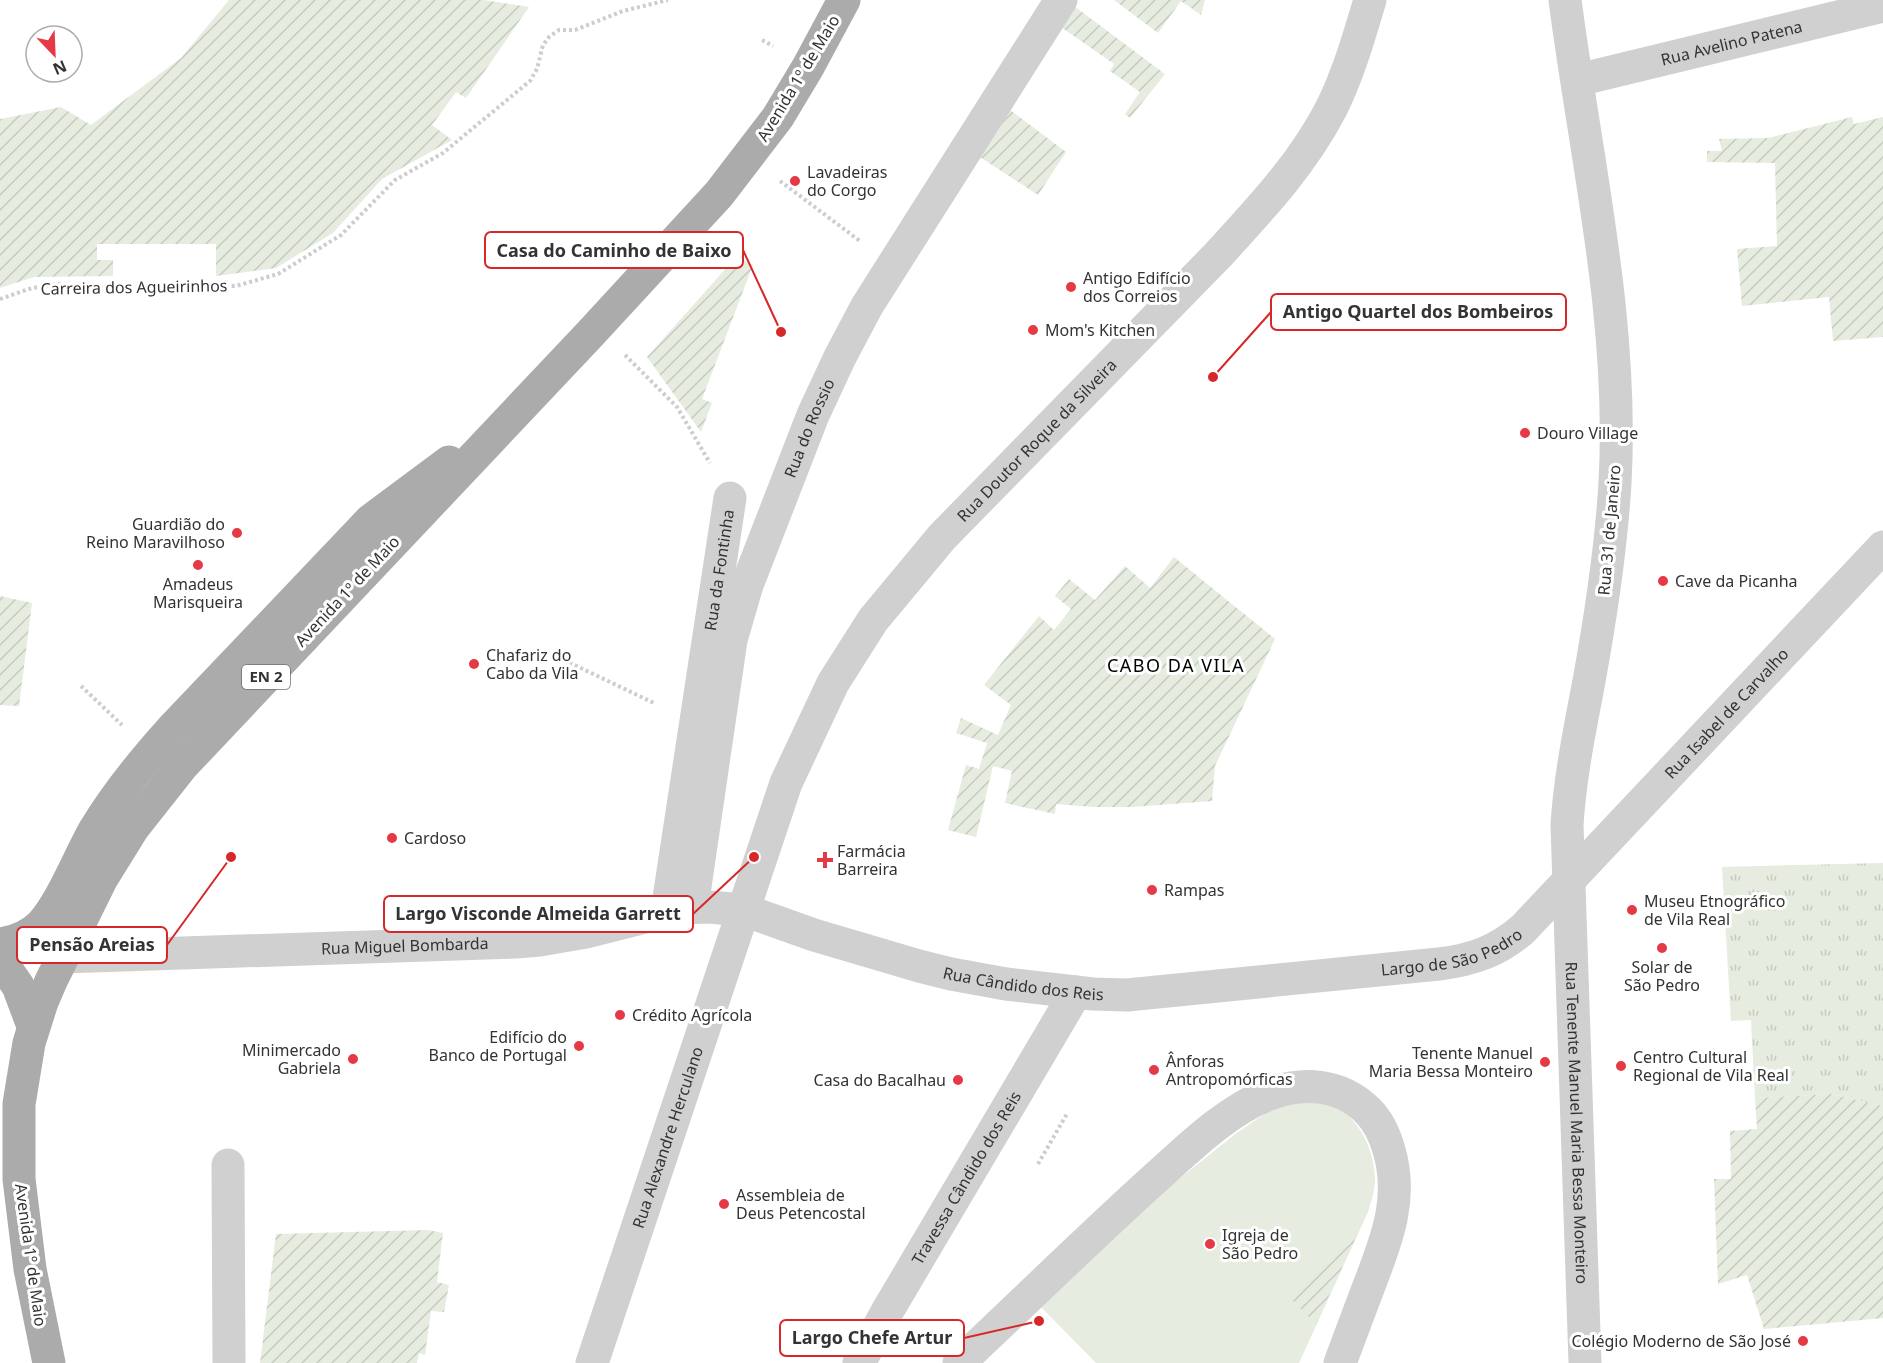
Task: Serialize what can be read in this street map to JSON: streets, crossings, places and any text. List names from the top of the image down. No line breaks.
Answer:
{"streets":{"main road":["Avenida 1º de Maio","EN 2"],"street":["Rua Avelino Patena","Rua do Rossio","Rua Doutor Roque da Silveira","Rua 31 de Janeiro","Rua da Fontinha","Rua Isabel de Carvalho","Rua Miguel Bombarda","Largo de São Pedro","Rua Cândido dos Reis","Rua Tenente Manuel Maria Bessa Monteiro","Rua Alexandre Herculano","Travessa Cândido dos Reis"],"path":["Carreira dos Agueirinhos"]},"crossings":[["Rua Avelino Patena","Rua 31 de Janeiro"],["Avenida 1º de Maio","Rua Miguel Bombarda"],["Rua do Rossio","Rua da Fontinha"],["Rua do Rossio","Rua Miguel Bombarda"],["Rua Doutor Roque da Silveira","Rua Miguel Bombarda"],["Rua Doutor Roque da Silveira","Rua Cândido dos Reis"],["Rua Doutor Roque da Silveira","Rua Alexandre Herculano"],["Rua 31 de Janeiro","Rua Isabel de Carvalho"],["Rua 31 de Janeiro","Largo de São Pedro"],["Rua 31 de Janeiro","Rua Tenente Manuel Maria Bessa Monteiro"],["Rua da Fontinha","Rua Miguel Bombarda"],["Rua Isabel de Carvalho","Largo de São Pedro"],["Rua Isabel de Carvalho","Rua Tenente Manuel Maria Bessa Monteiro"],["Rua Miguel Bombarda","Rua Cândido dos Reis"],["Rua Miguel Bombarda","Rua Alexandre Herculano"],["Largo de São Pedro","Rua Cândido dos Reis"],["Largo de São Pedro","Rua Tenente Manuel Maria Bessa Monteiro"],["Rua Cândido dos Reis","Rua Alexandre Herculano"],["Rua Cândido dos Reis","Travessa Cândido dos Reis"]],"districts":["CABO DA VILA"],"places":{"other":["Lavadeiras do Corgo","Antigo Edifício dos Correios","Mom's Kitchen","Casa do Caminho de Baixo","Antigo Quartel dos Bombeiros","Douro Village","Guardião do Reino Maravilhoso","Amadeus Marisqueira","Cave da Picanha","Chafariz do Cabo da Vila","Cardoso","Pensão Areias","Largo Visconde Almeida Garrett","Rampas","Museu Etnográfico de Vila Real","Solar de São Pedro","Crédito Agrícola","Edifício do Banco de Portugal","Minimercado Gabriela","Tenente Manuel Maria Bessa Monteiro","Centro Cultural Regional de Vila Real","Ânforas Antropomórficas","Casa do Bacalhau","Assembleia de Deus Petencostal","Igreja de São Pedro","Largo Chefe Artur","Colégio Moderno de São José"],"health":["Farmácia Barreira"]},"north":"bottom right"}
